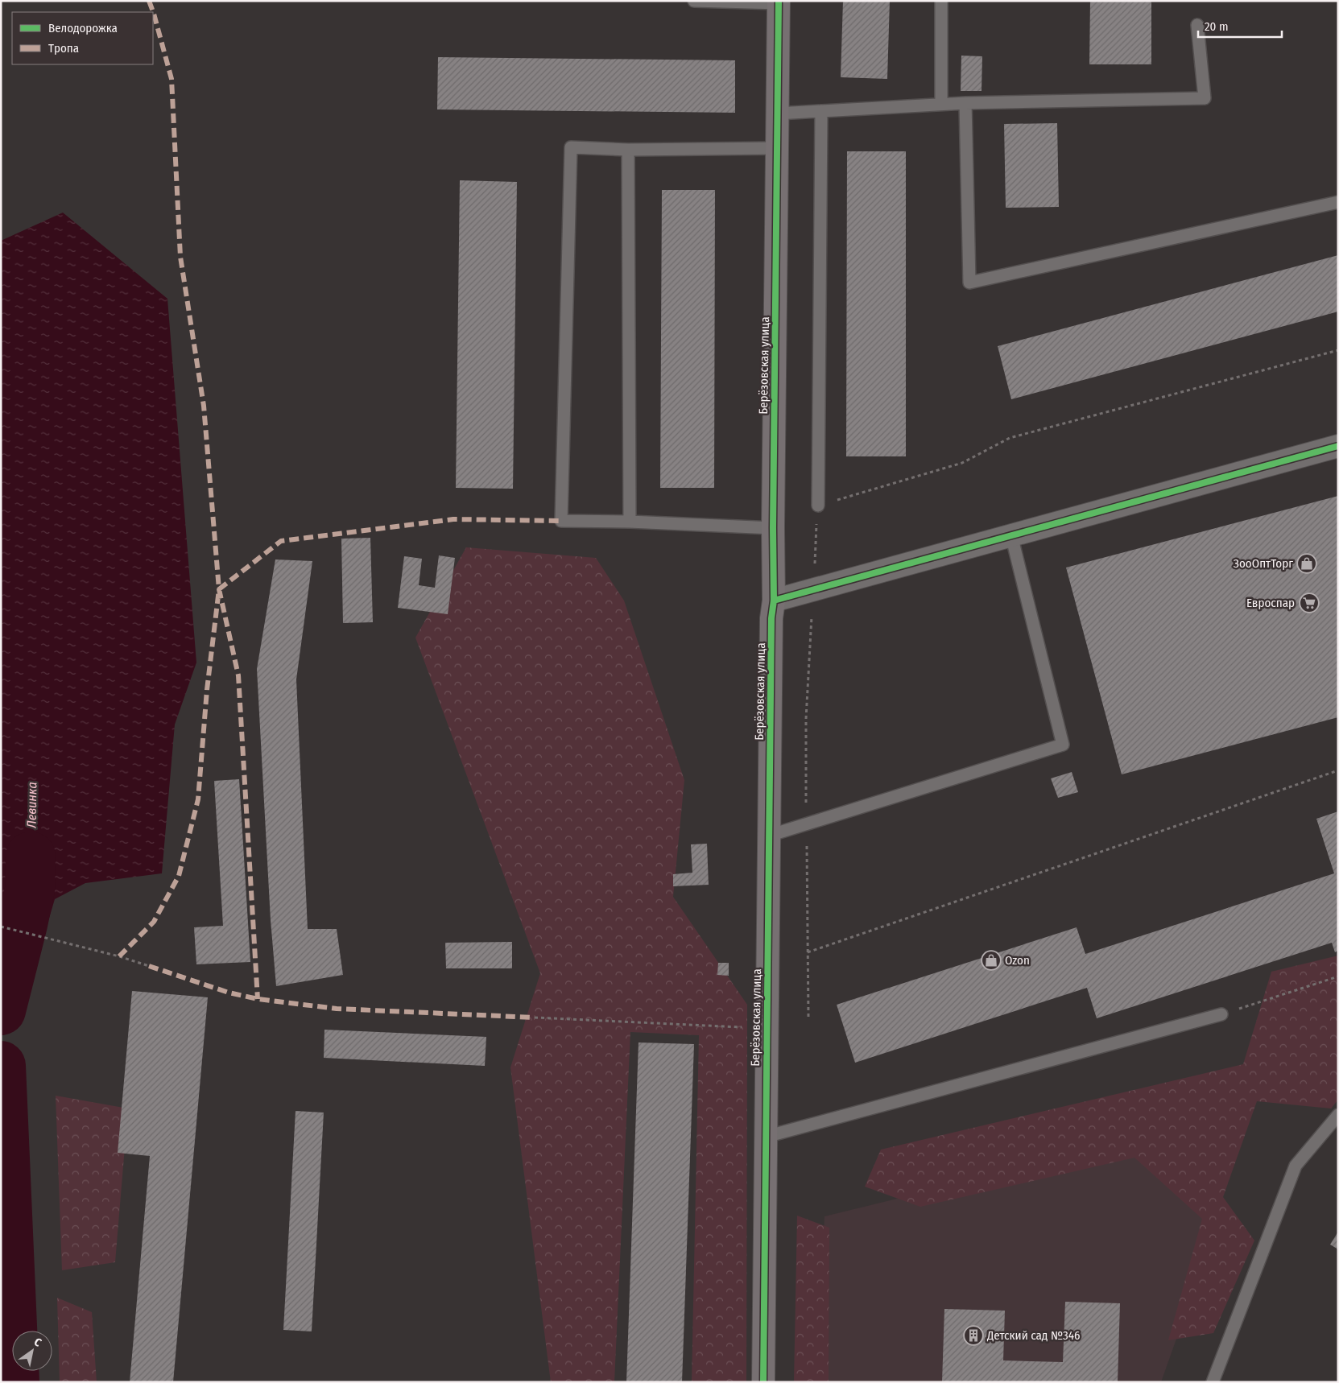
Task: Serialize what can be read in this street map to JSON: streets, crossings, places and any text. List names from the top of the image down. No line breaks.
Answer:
{"streets":{"street":["Берёзовская улица"]},"water":["Левинка"],"places":{"shop":["ЗооОптТорг","Ozon"],"supermarket":["Евроспар"],"building":["Детский сад №346"]},"legend":["Велодорожка","Тропа"],"scale_bar":"20 m","north":"top right"}
